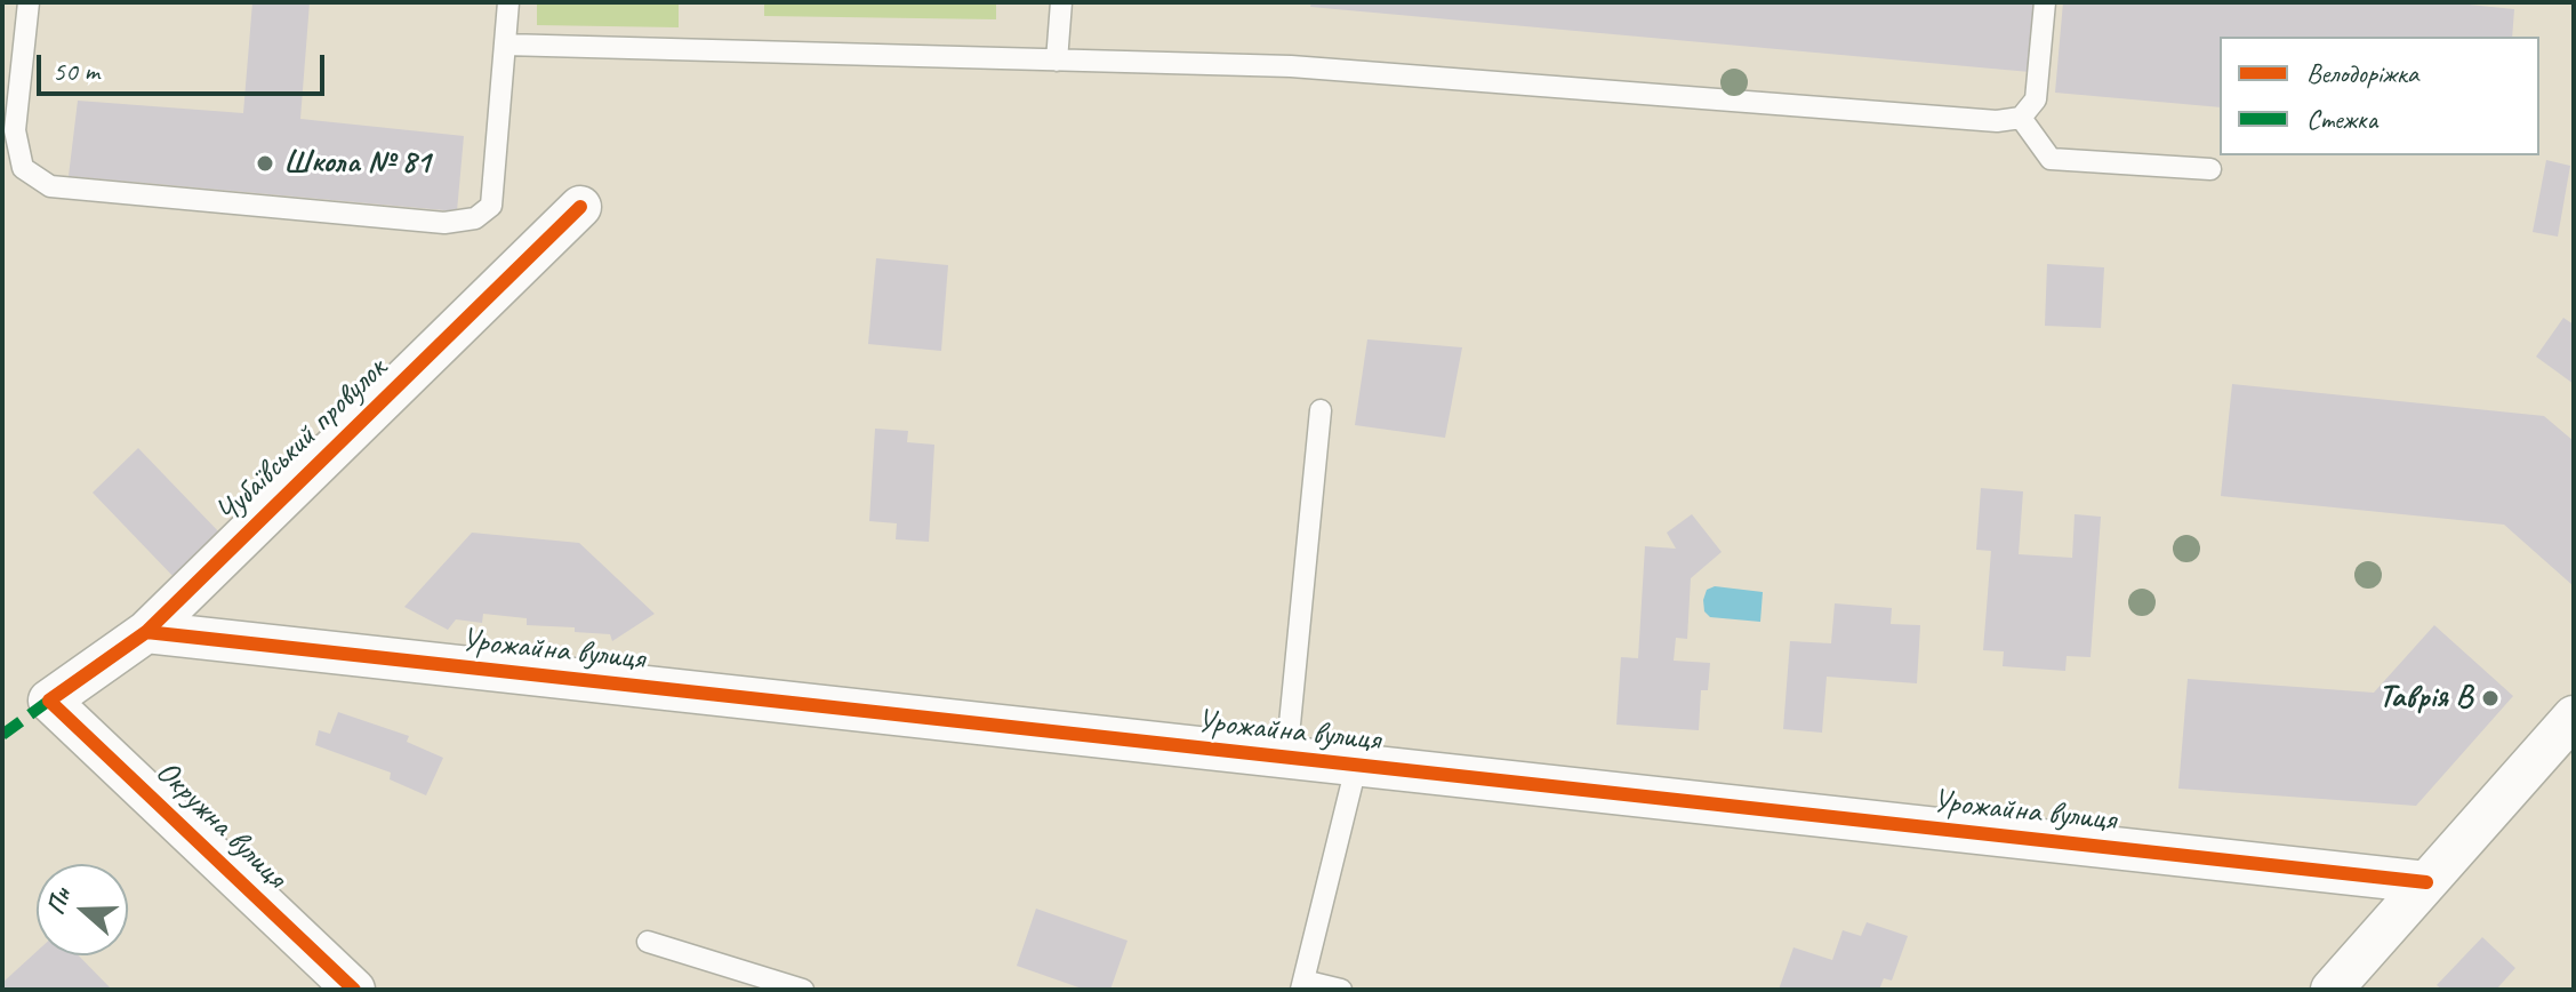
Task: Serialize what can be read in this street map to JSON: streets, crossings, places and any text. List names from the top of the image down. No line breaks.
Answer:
{"streets":{"street":["Чубаївський провулок","Урожайна вулиця","Окружна вулиця"]},"crossings":[["Чубаївський провулок","Урожайна вулиця"],["Чубаївський провулок","Окружна вулиця"]],"places":["Школа № 81","Таврія В"],"legend":["Велодоріжка","Стежка"],"scale_bar":"50 m","north":"left"}
